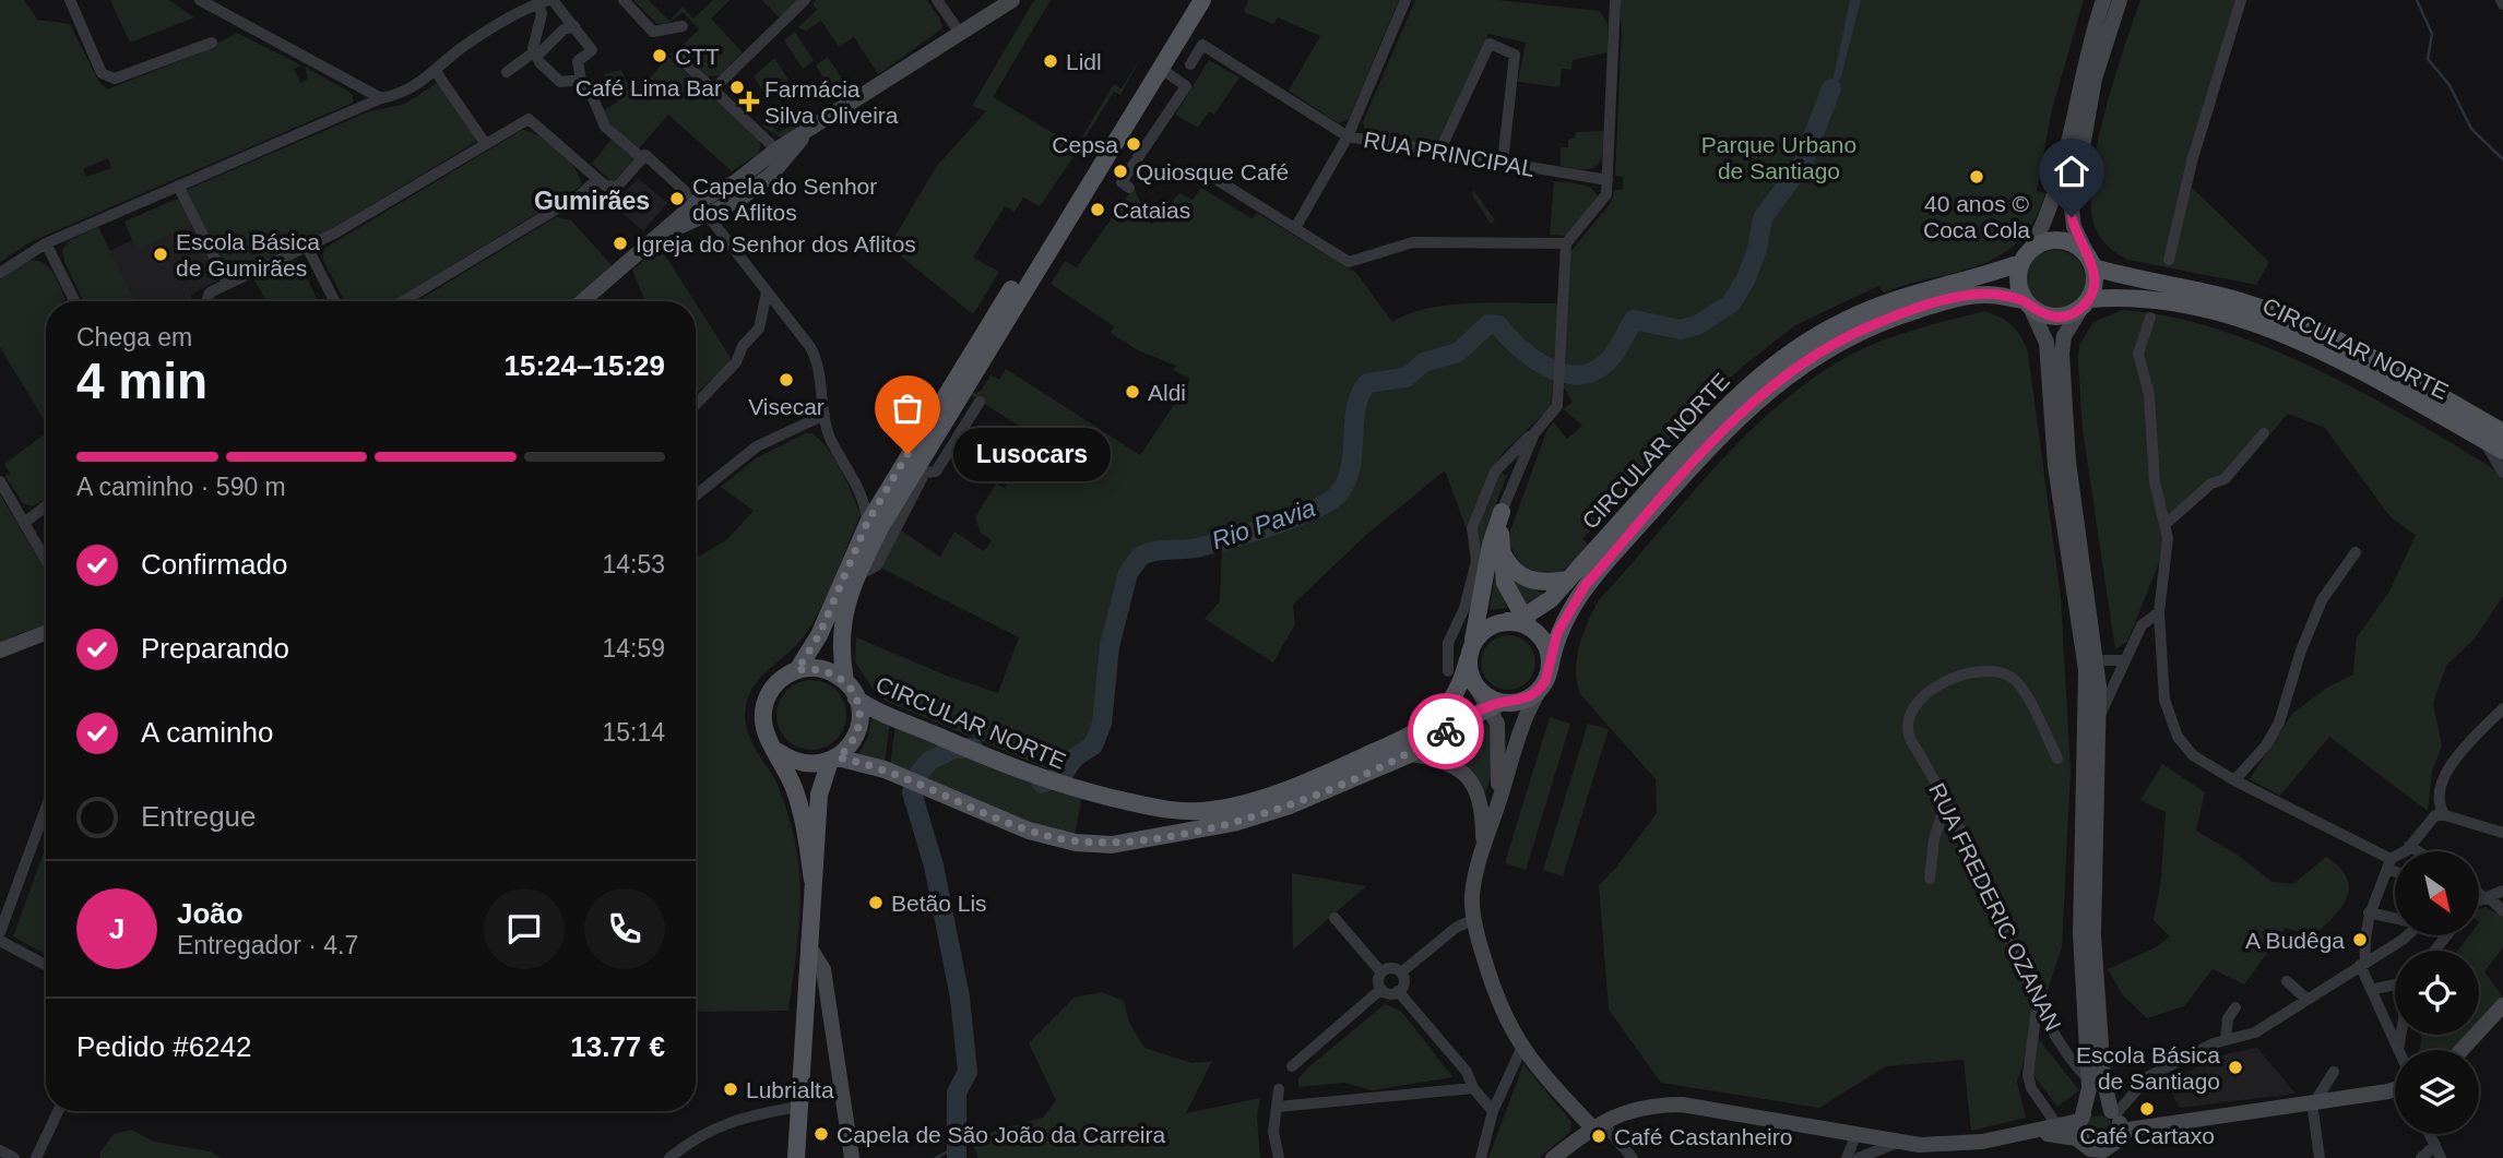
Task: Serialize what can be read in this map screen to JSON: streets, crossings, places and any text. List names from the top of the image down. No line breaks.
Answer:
{"streets":{"main road":["CIRCULAR NORTE"],"street":["RUA PRINCIPAL","RUA FREDERIC OZANAN"]},"districts":["Gumirães"],"water":["Rio Pavia"],"parks":["Parque Urbano de Santiago"],"places":{"other":["CTT","Lidl","Café Lima Bar","Cepsa","Quiosque Café","40 anos © Coca Cola","Capela do Senhor dos Aflitos","Cataias","Igreja do Senhor dos Aflitos","Escola Básica de Gumirães","Visecar","Aldi","Lusocars","Betão Lis","A Budêga","Escola Básica de Santiago","Lubrialta","Café Cartaxo","Capela de São João da Carreira","Café Castanheiro"],"health":["Farmácia Silva Oliveira"]},"north":"bottom right","page":{"heading":["4 min","Chega em","15:24–15:29"],"panel":["João","Entregador · 4.7","Pedido #6242","13.77 €"],"bubble":"Lusocars","bar":"A caminho · 590 m","list":[["Confirmado","14:53"],["Preparando","14:59"],["A caminho","15:14"],"Entregue"],"round":"J"}}
